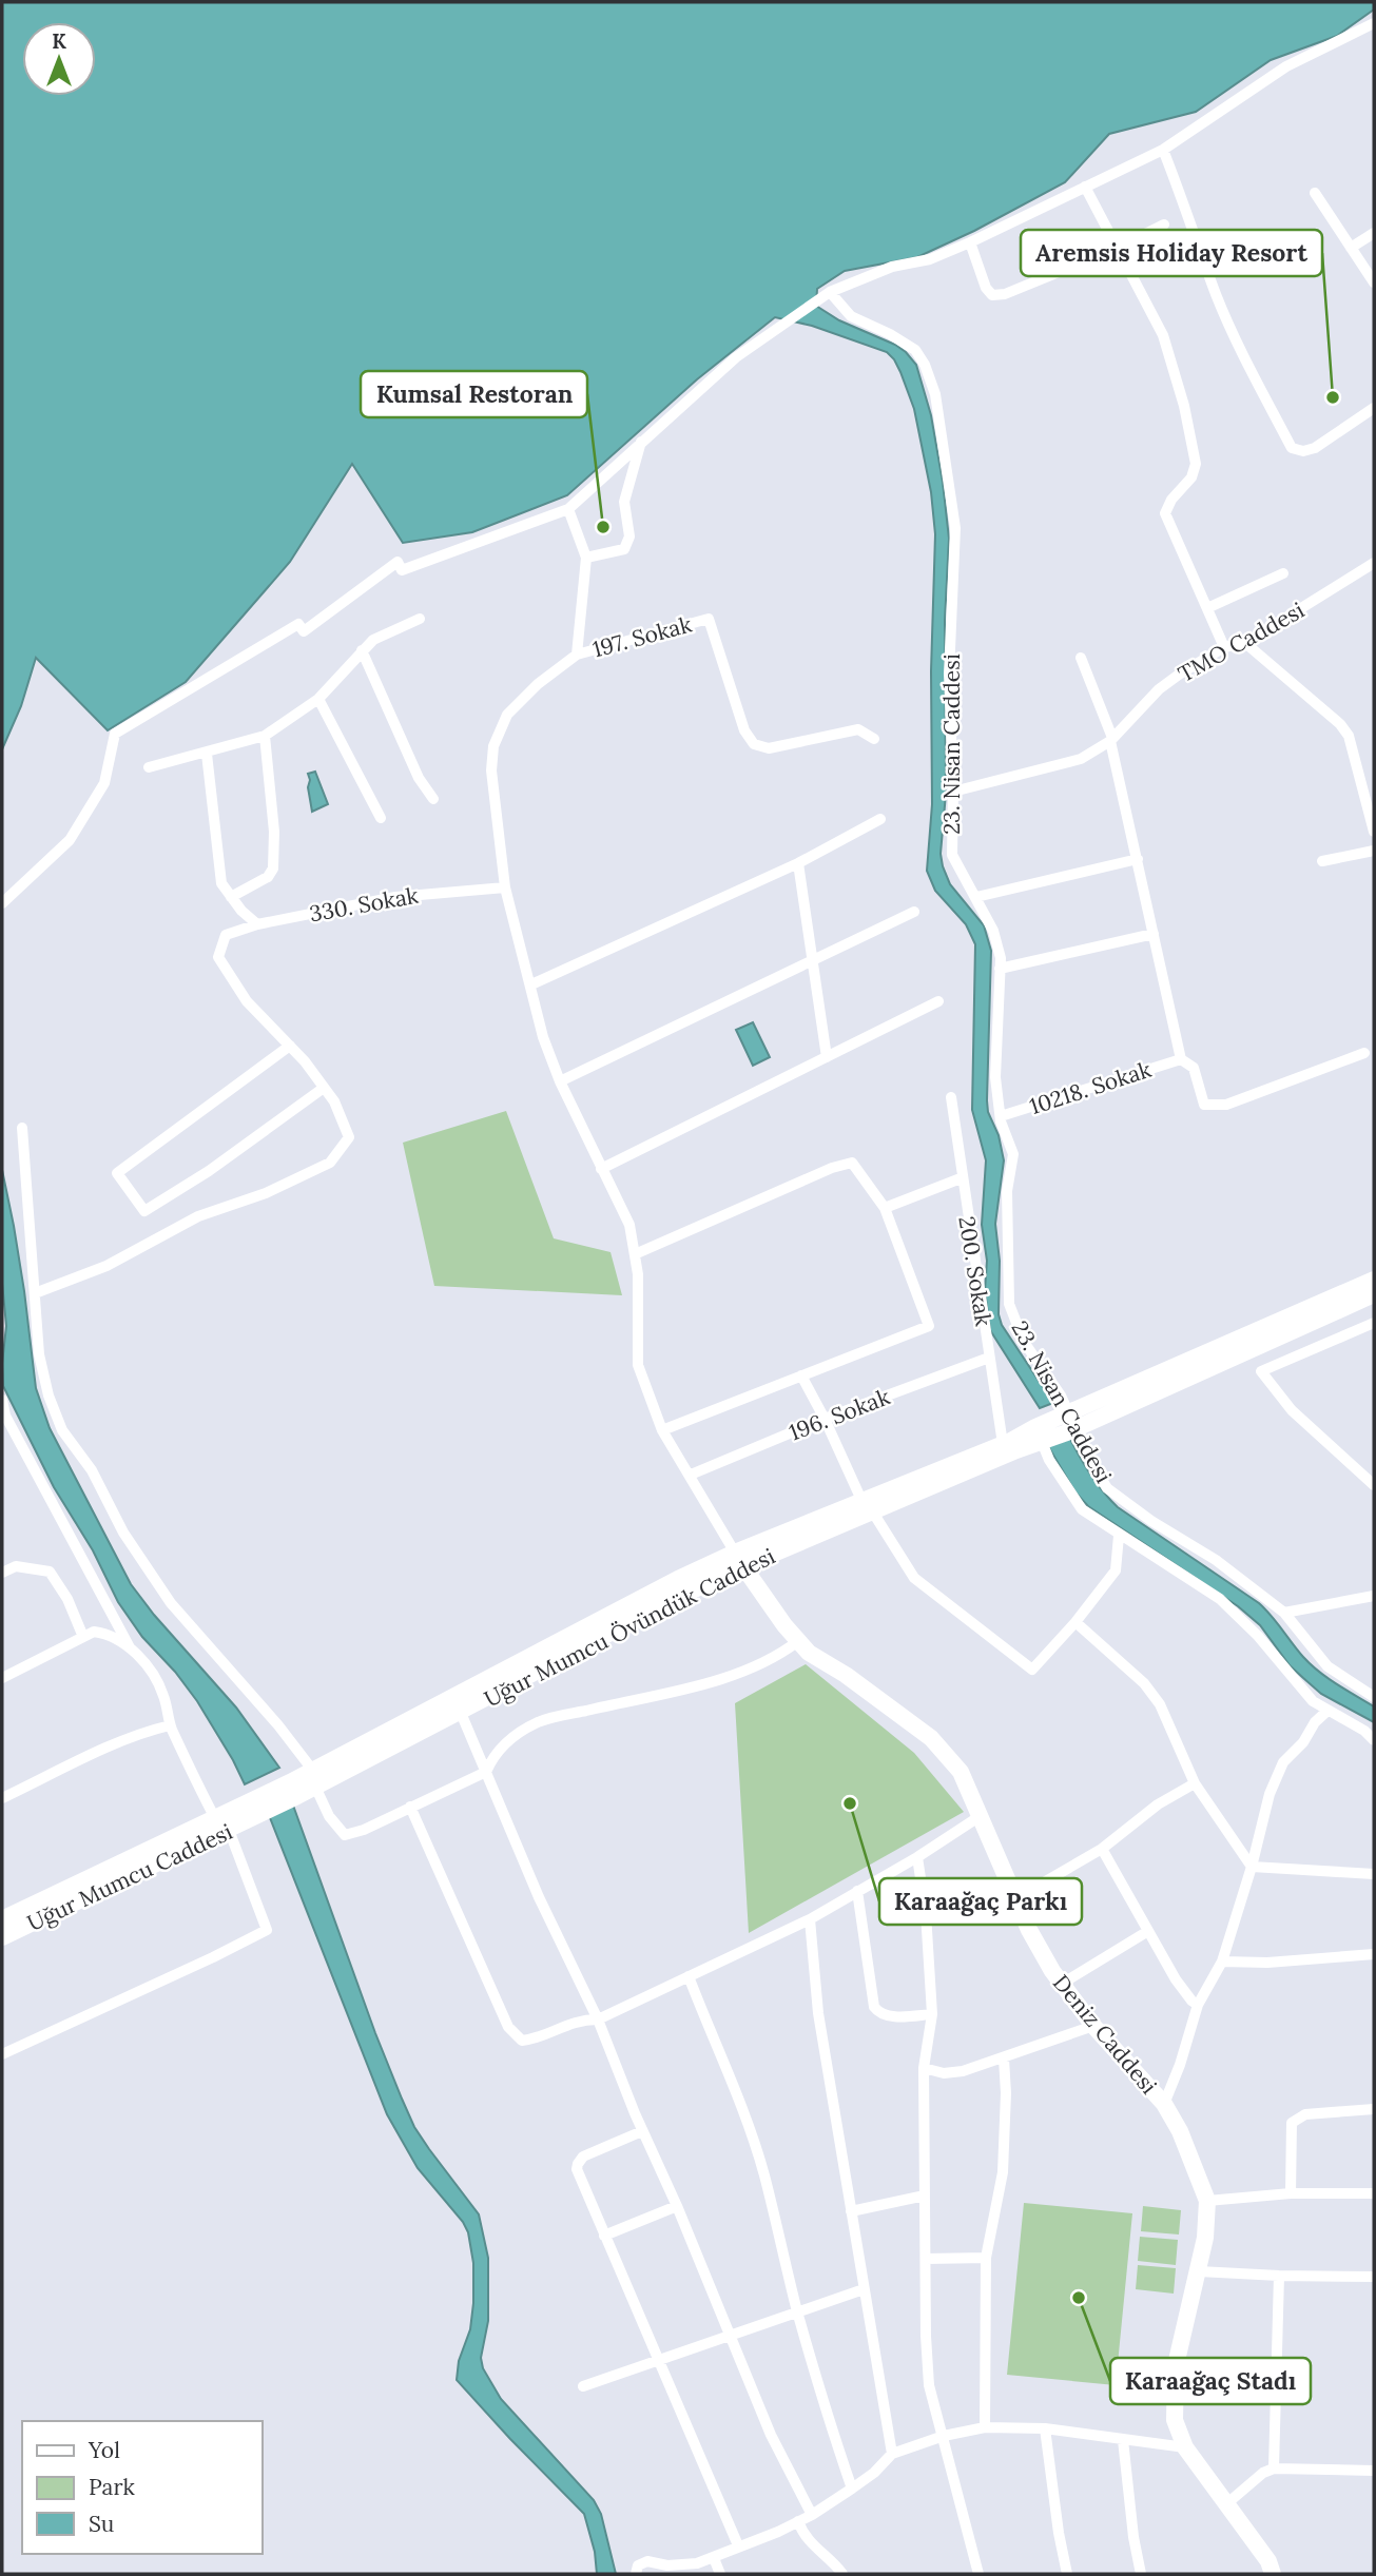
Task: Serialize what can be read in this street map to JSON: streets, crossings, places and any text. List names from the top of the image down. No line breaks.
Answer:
{"streets":{"street":["197. Sokak","TMO Caddesi","23. Nisan Caddesi","330. Sokak","10218. Sokak","200. Sokak","196. Sokak","Uğur Mumcu Övündük Caddesi","Uğur Mumcu Caddesi","Deniz Caddesi"]},"crossings":[["197. Sokak","330. Sokak"],["TMO Caddesi","23. Nisan Caddesi"],["23. Nisan Caddesi","10218. Sokak"],["23. Nisan Caddesi","Uğur Mumcu Övündük Caddesi"],["200. Sokak","196. Sokak"],["200. Sokak","Uğur Mumcu Övündük Caddesi"],["Uğur Mumcu Övündük Caddesi","Uğur Mumcu Caddesi"],["Uğur Mumcu Övündük Caddesi","Deniz Caddesi"]],"places":["Aremsis Holiday Resort","Kumsal Restoran","Karaağaç Parkı","Karaağaç Stadı"],"legend":["Yol","Park","Su"],"north":"top"}
